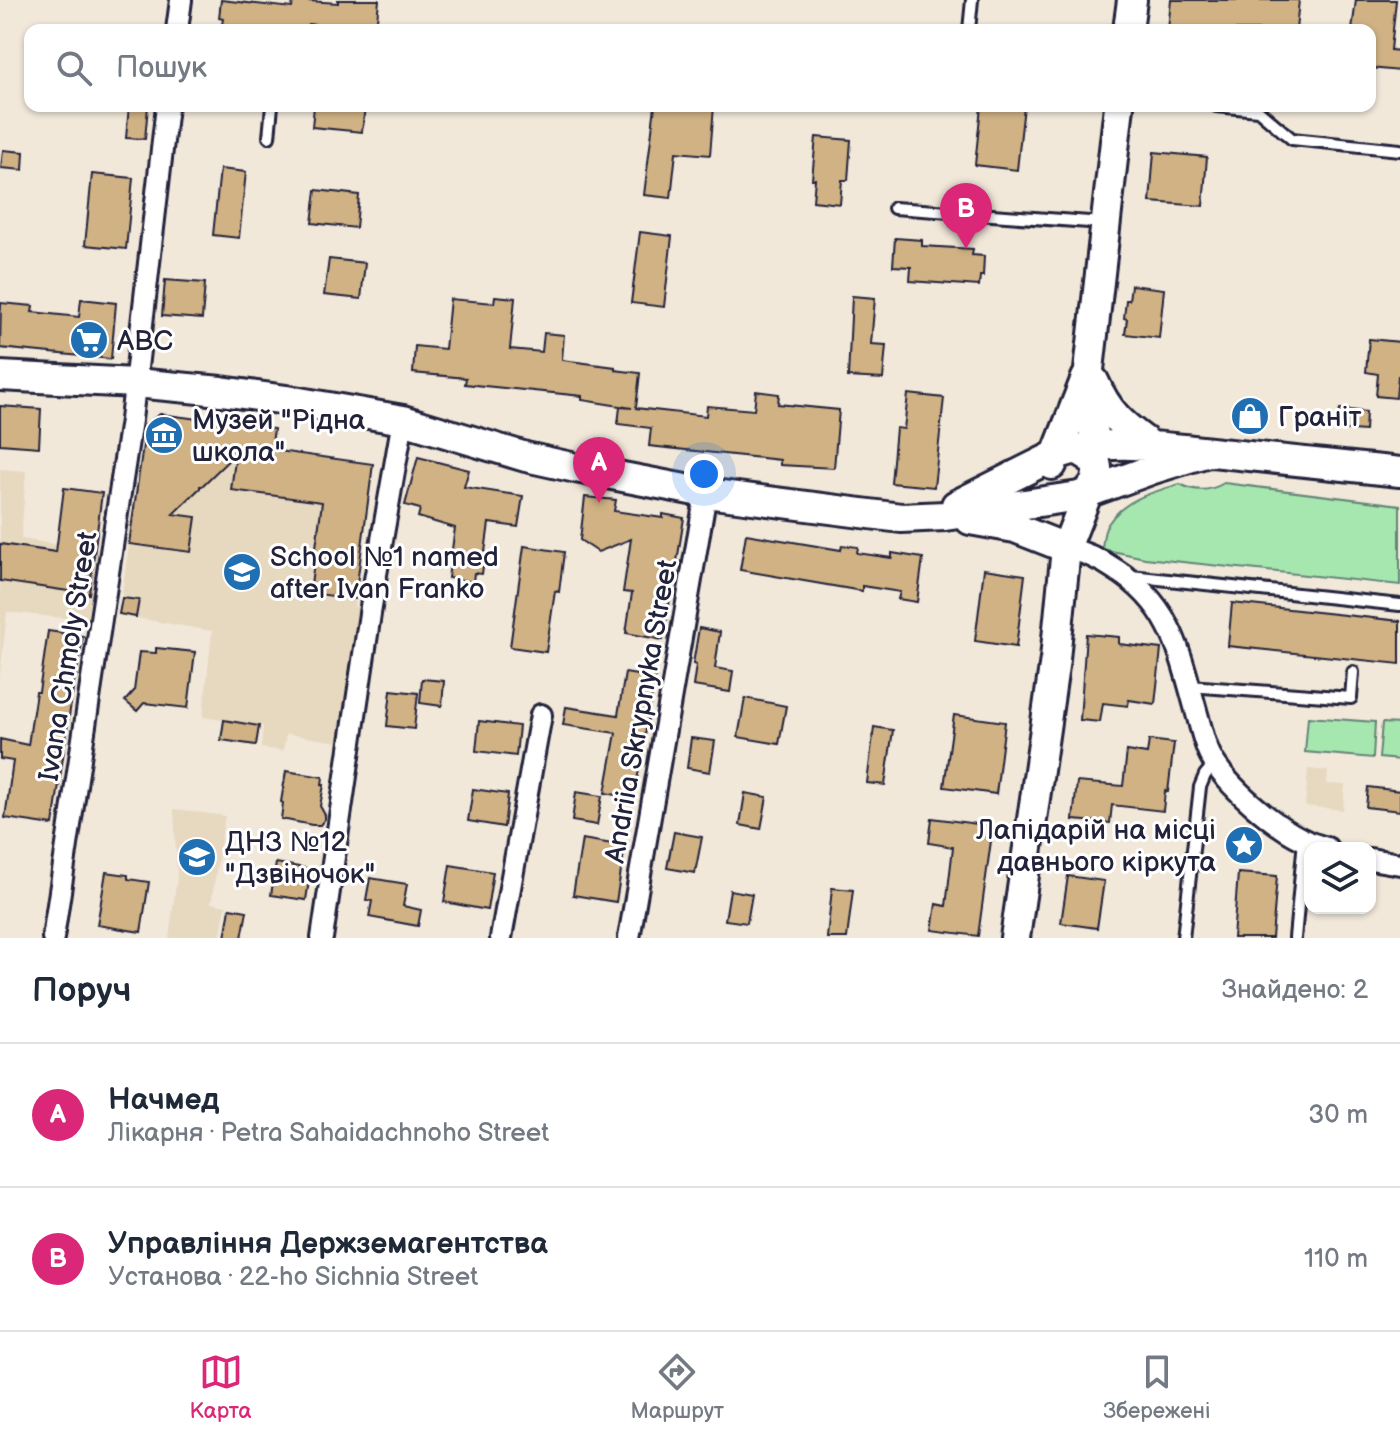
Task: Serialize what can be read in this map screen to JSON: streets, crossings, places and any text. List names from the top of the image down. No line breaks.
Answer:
{"streets":{"street":["Ivana Chmoly Street","Andriia Skrypnyka Street"]},"places":{"supermarket":["ABC"],"shop":["Граніт"],"museum":["Музей \"Рідна школа\""],"school or university":["School №1 named after Ivan Franko","ДНЗ №12 \"Дзвіночок\""],"place":["Лапідарій на місці давнього кіркута"]},"page":{"search":"Пошук","pins":["B","A"],"heading":["Поруч","Знайдено: 2"],"list":[{"mark":"A","name":"Начмед","note":"Лікарня · Petra Sahaidachnoho Street","value":"30 m"},{"mark":"B","name":"Управління Держземагентства","note":"Установа · 22-ho Sichnia Street","value":"110 m"}],"nav":["Карта","Маршрут","Збережені"]}}
